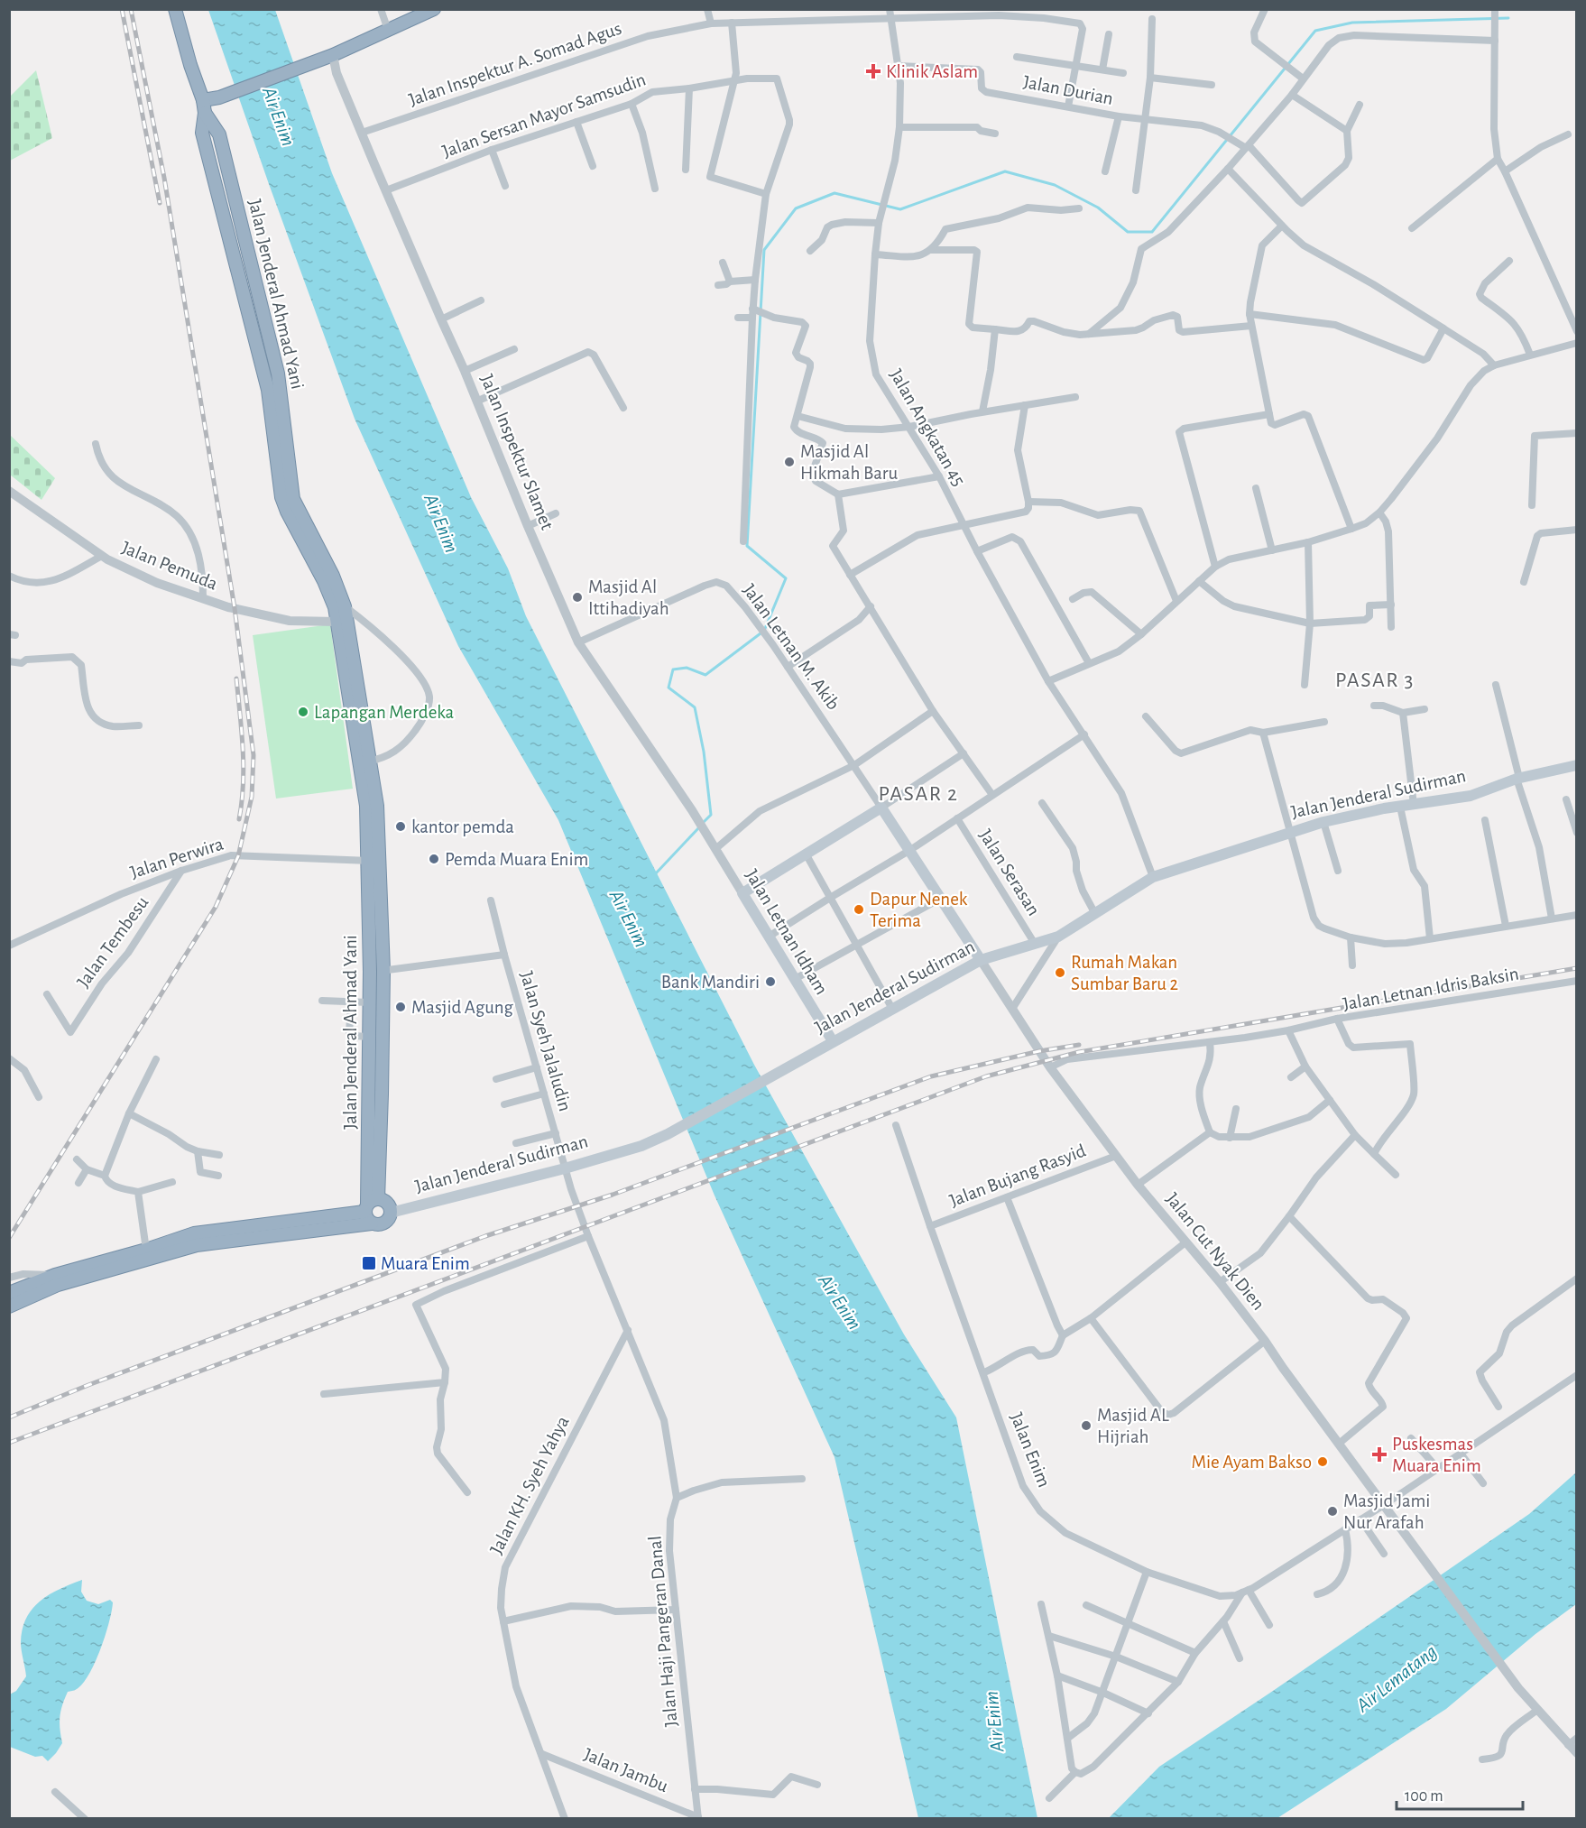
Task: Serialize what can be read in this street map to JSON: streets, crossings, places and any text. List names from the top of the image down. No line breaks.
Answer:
{"streets":{"highway":["Jalan Jenderal Ahmad Yani"],"main road":["Jalan Jenderal Sudirman","Jalan Letnan Idham"],"street":["Jalan Inspektur A. Somad Agus","Jalan Durian","Jalan Sersan Mayor Samsudin","Jalan Angkatan 45","Jalan Inspektur Slamet","Jalan Pemuda","Jalan Letnan M. Akib","Jalan Perwira","Jalan Serasan","Jalan Tembesu","Jalan Letnan Idris Baksin","Jalan Syeh Jalaludin","Jalan Bujang Rasyid","Jalan Cut Nyak Dien","Jalan Enim","Jalan KH. Syeh Yahya","Jalan Haji Pangeran Danal","Jalan Jambu"]},"crossings":[["Jalan Inspektur A. Somad Agus","Jalan Angkatan 45"],["Jalan Inspektur A. Somad Agus","Jalan Inspektur Slamet"],["Jalan Durian","Jalan Angkatan 45"],["Jalan Sersan Mayor Samsudin","Jalan Inspektur Slamet"],["Jalan Jenderal Ahmad Yani","Jalan Jenderal Sudirman"],["Jalan Jenderal Ahmad Yani","Jalan Perwira"],["Jalan Jenderal Ahmad Yani","Jalan Syeh Jalaludin"],["Jalan Angkatan 45","Jalan Jenderal Sudirman"],["Jalan Inspektur Slamet","Jalan Letnan M. Akib"],["Jalan Inspektur Slamet","Jalan Letnan Idham"],["Jalan Jenderal Sudirman","Jalan Serasan"],["Jalan Jenderal Sudirman","Jalan Letnan Idham"],["Jalan Jenderal Sudirman","Jalan Syeh Jalaludin"],["Jalan Jenderal Sudirman","Jalan Cut Nyak Dien"],["Jalan Jenderal Sudirman","Jalan Haji Pangeran Danal"],["Jalan Perwira","Jalan Tembesu"],["Jalan Syeh Jalaludin","Jalan Haji Pangeran Danal"],["Jalan Bujang Rasyid","Jalan Cut Nyak Dien"],["Jalan Bujang Rasyid","Jalan Enim"],["Jalan Cut Nyak Dien","Jalan Enim"],["Jalan KH. Syeh Yahya","Jalan Haji Pangeran Danal"],["Jalan KH. Syeh Yahya","Jalan Jambu"],["Jalan Haji Pangeran Danal","Jalan Jambu"]],"districts":["PASAR 3","PASAR 2"],"water":["Air Enim","Air Lematang"],"places":{"health":["Klinik Aslam","Puskesmas Muara Enim"],"other":["Masjid Al Hikmah Baru","Masjid Al Ittihadiyah","Lapangan Merdeka","kantor pemda","Pemda Muara Enim","Dapur Nenek Terima","Rumah Makan Sumbar Baru 2","Bank Mandiri","Masjid Agung","Masjid AL Hijriah","Mie Ayam Bakso","Masjid Jami Nur Arafah"],"transit":["Muara Enim"]},"scale_bar":"100 m"}
